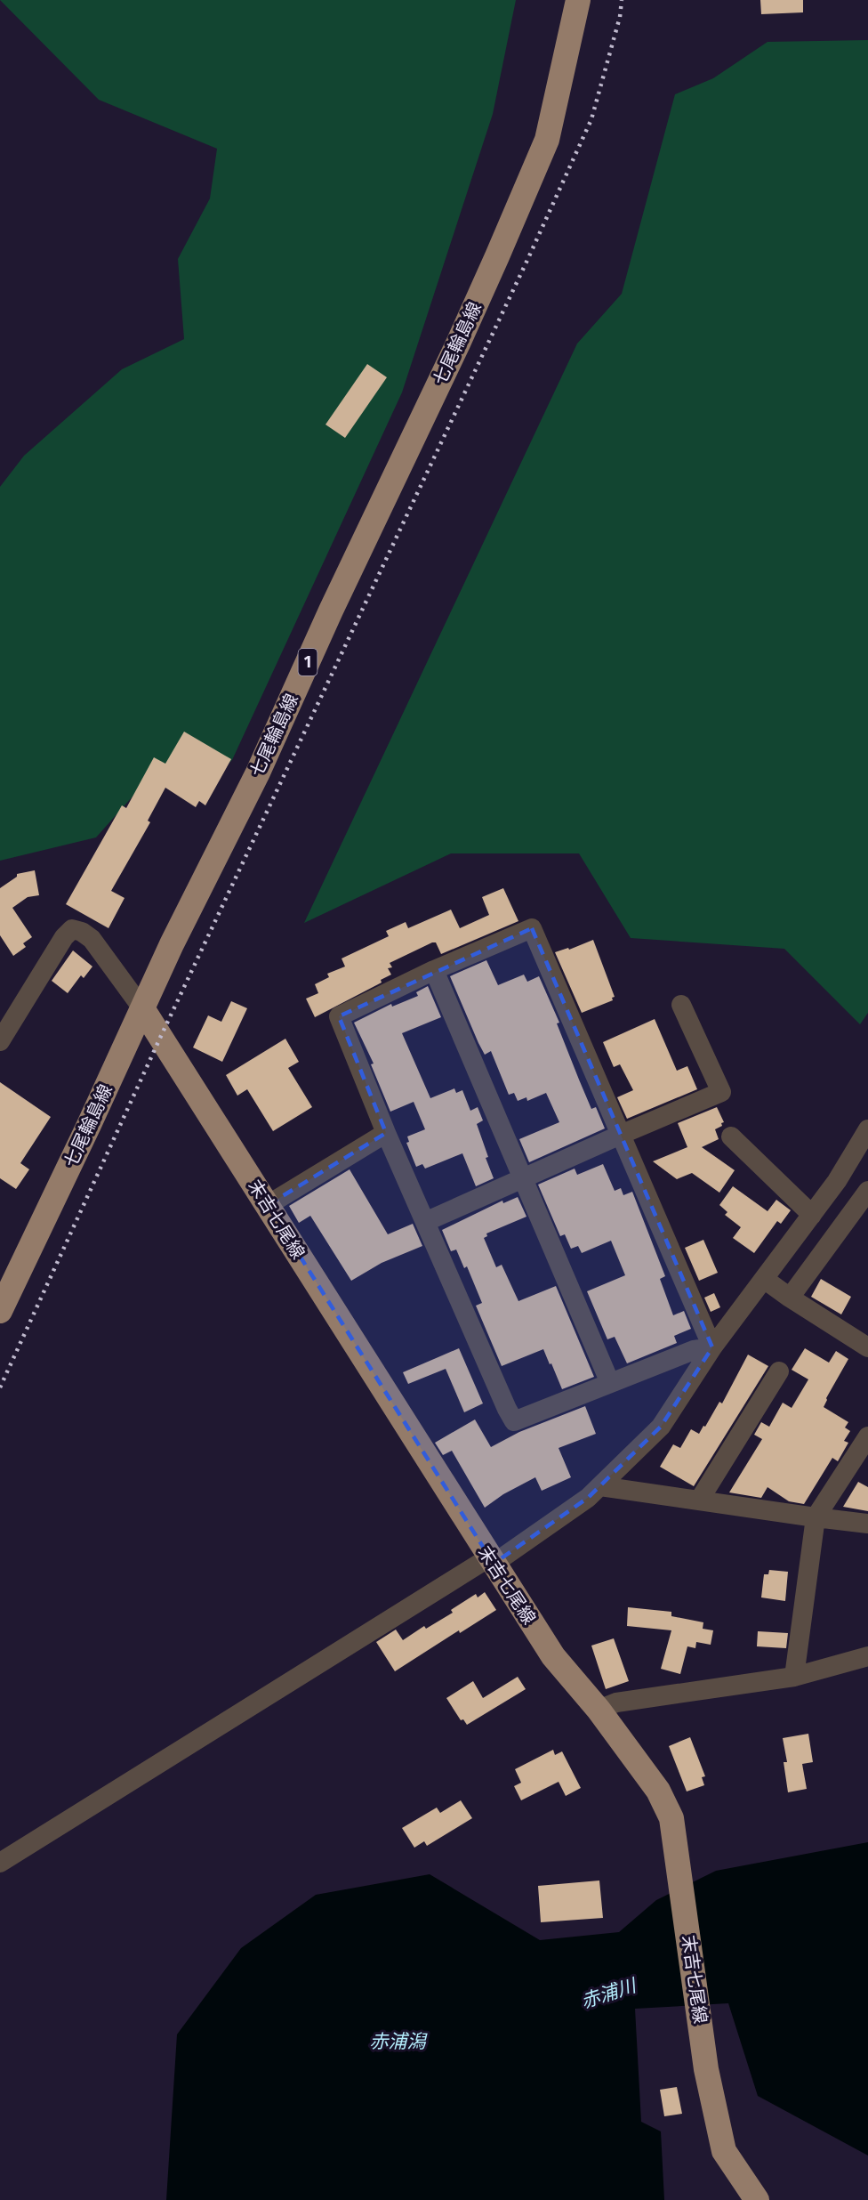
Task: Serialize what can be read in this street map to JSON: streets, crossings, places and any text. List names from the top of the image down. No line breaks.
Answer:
{"streets":{"main road":["七尾輪島線","1","末吉七尾線"]},"crossings":[["七尾輪島線","末吉七尾線"]],"water":["赤浦川","赤浦潟"]}
